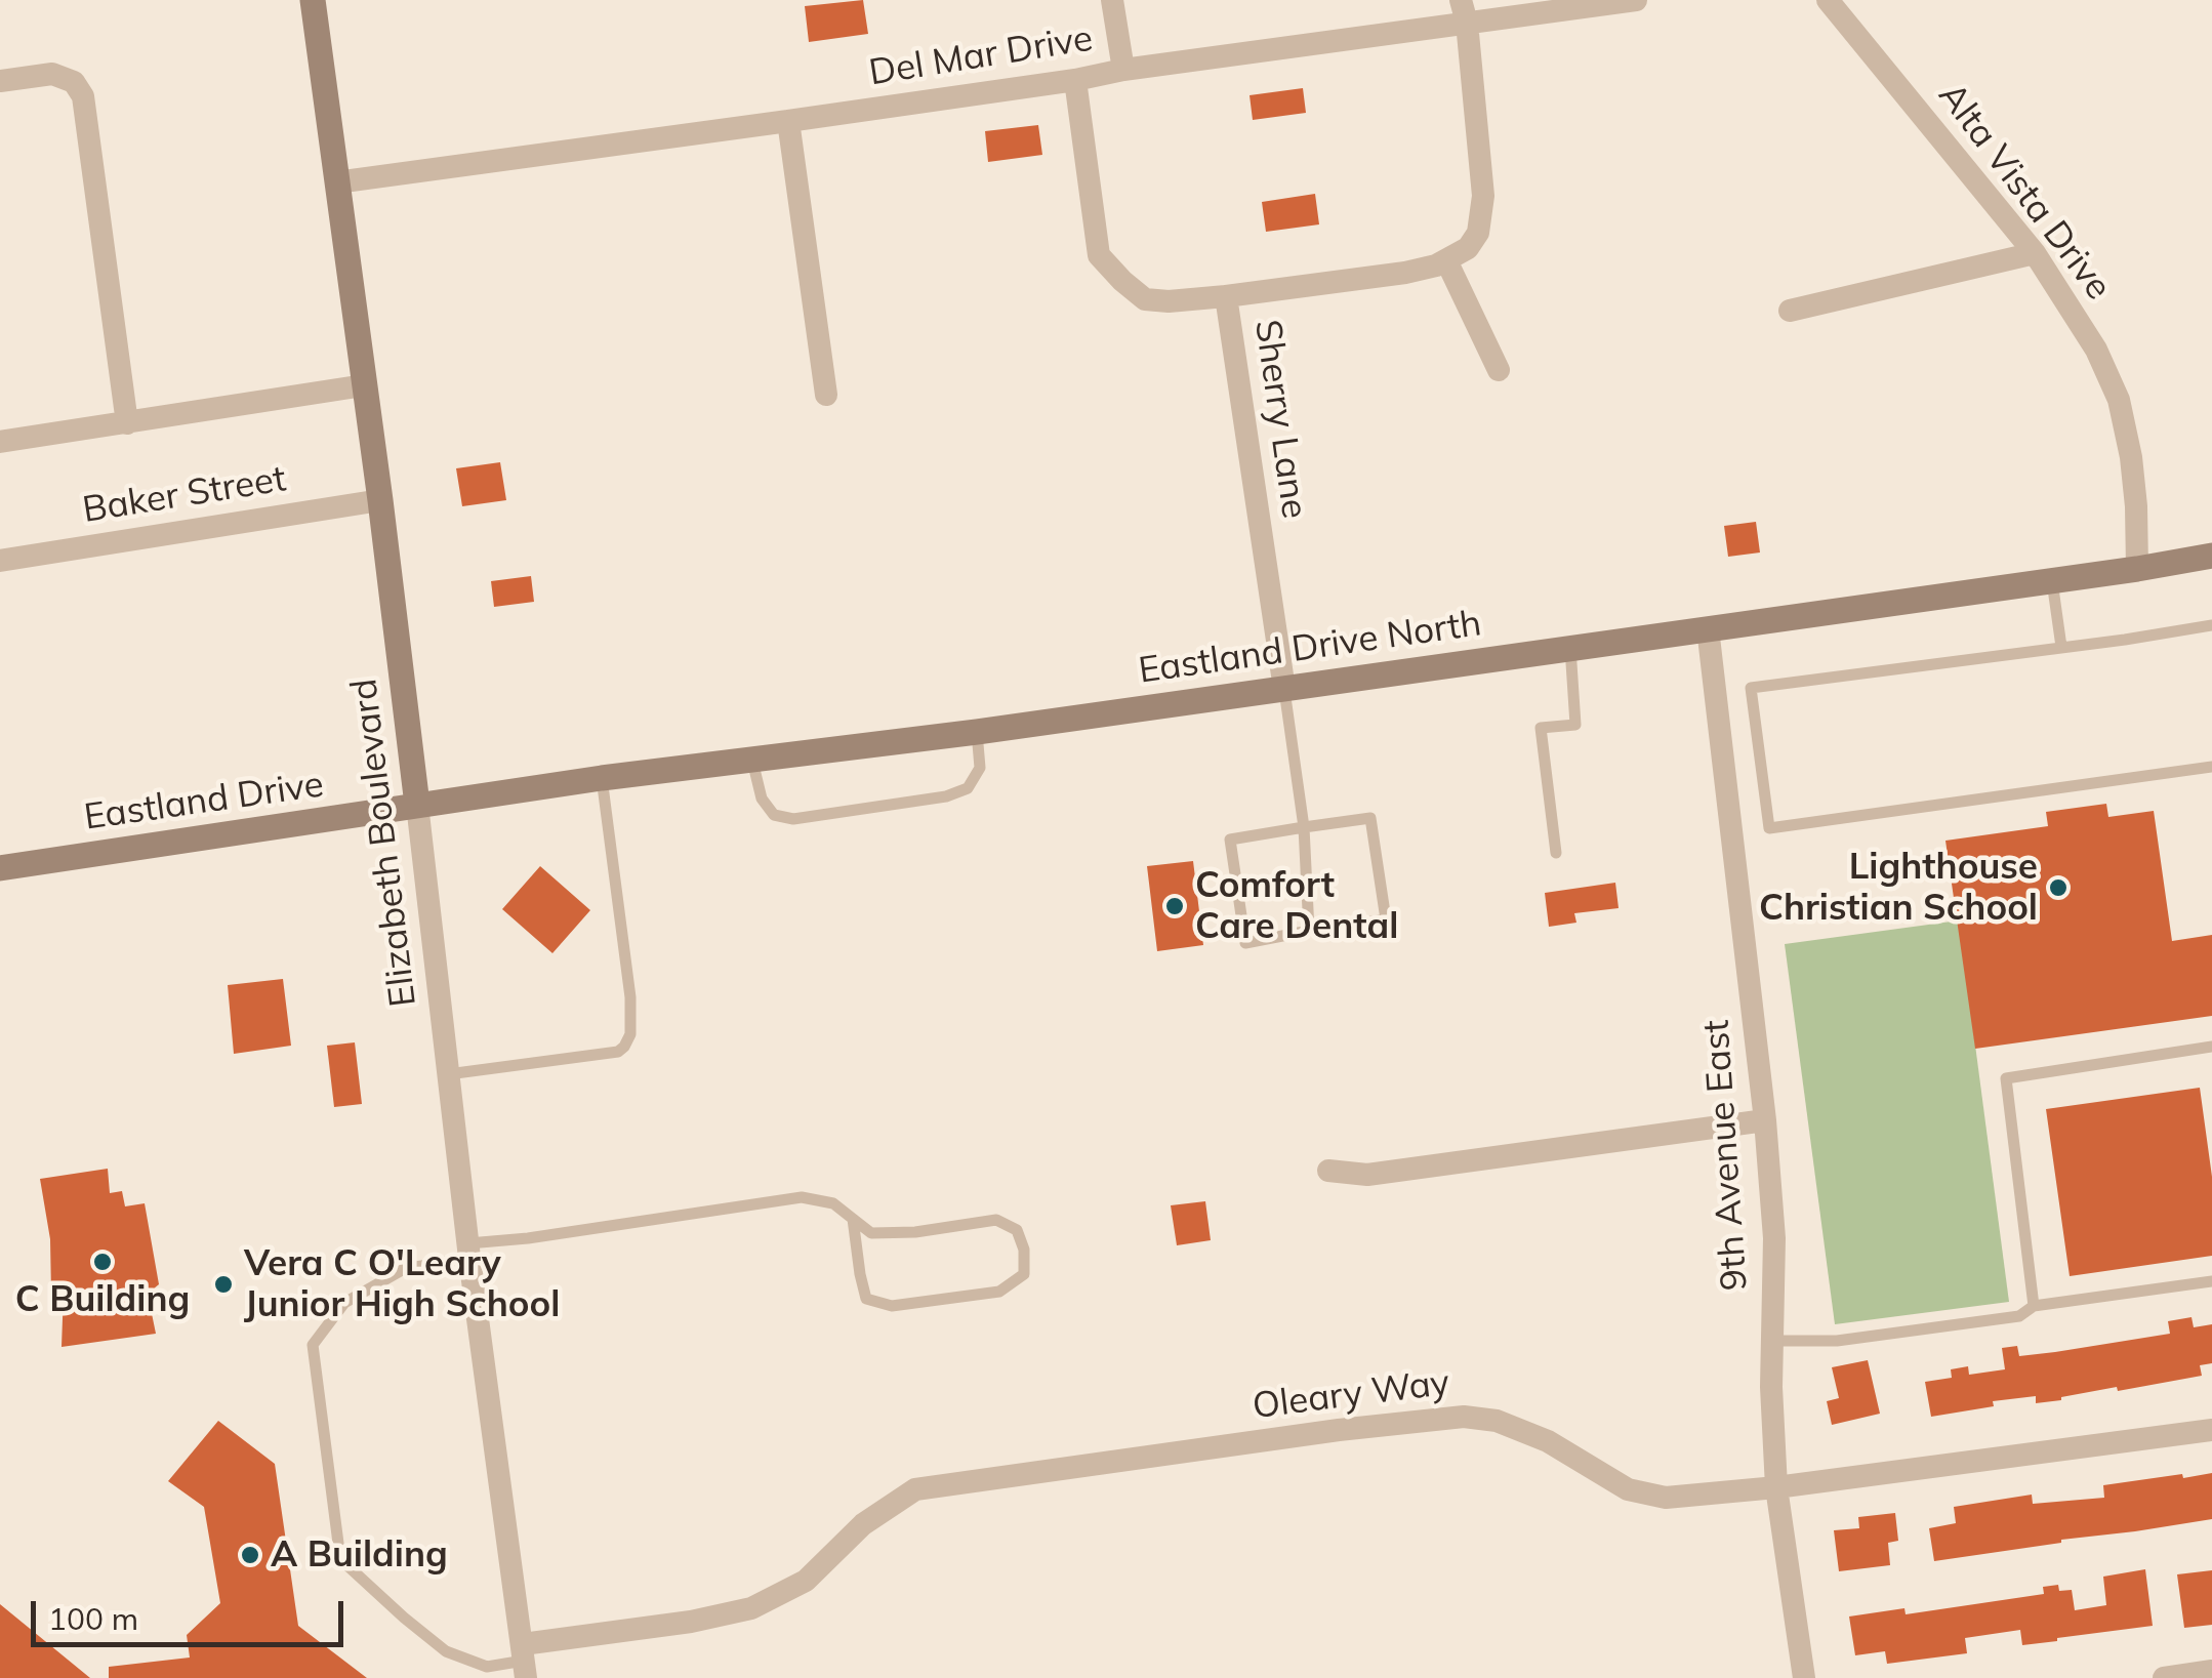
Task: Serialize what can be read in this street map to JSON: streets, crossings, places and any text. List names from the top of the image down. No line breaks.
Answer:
{"streets":{"main road":["Eastland Drive North","Eastland Drive","Elizabeth Boulevard"],"street":["Del Mar Drive","Alta Vista Drive","Sherry Lane","Baker Street","9th Avenue East","Oleary Way"]},"crossings":[["Del Mar Drive","Sherry Lane"],["Del Mar Drive","Elizabeth Boulevard"],["Alta Vista Drive","Eastland Drive North"],["Sherry Lane","Eastland Drive North"],["Baker Street","Elizabeth Boulevard"],["Eastland Drive North","Eastland Drive"],["Eastland Drive North","Elizabeth Boulevard"],["Eastland Drive North","9th Avenue East"],["Eastland Drive","Elizabeth Boulevard"],["Elizabeth Boulevard","Oleary Way"],["9th Avenue East","Oleary Way"]],"places":["Lighthouse Christian School","Comfort Care Dental","C Building","Vera C O'Leary Junior High School","A Building"],"scale_bar":"100 m"}
